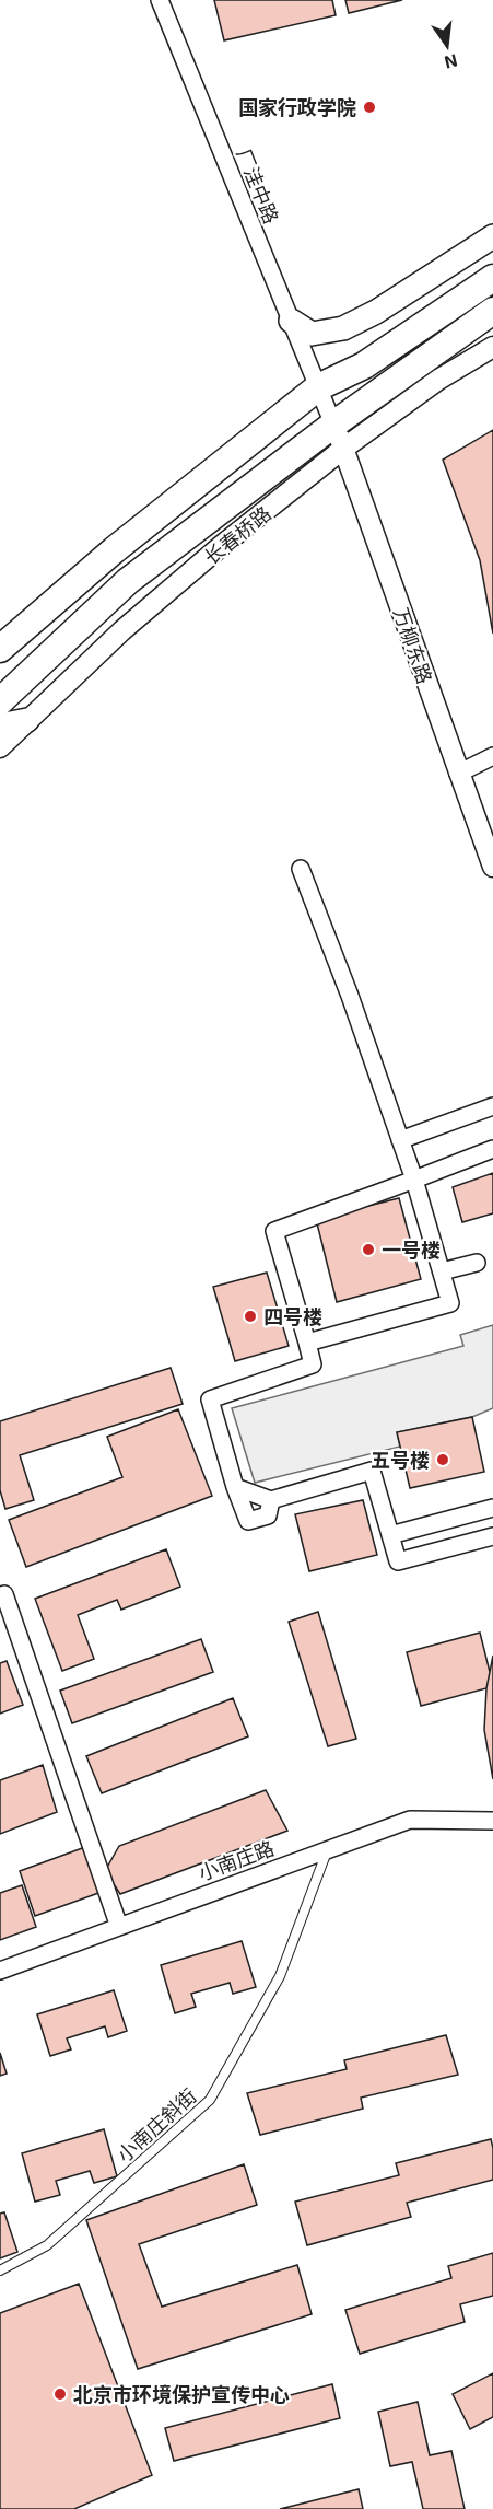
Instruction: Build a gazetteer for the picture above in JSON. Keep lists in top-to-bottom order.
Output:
{
  "streets": {
    "main road": ["长春桥路"],
    "street": ["厂洼中路", "万柳东路", "小南庄路"],
    "lane": ["小南庄斜街"]
  },
  "crossings": [
    ["厂洼中路", "长春桥路"],
    ["厂洼中路", "万柳东路"],
    ["长春桥路", "万柳东路"],
    ["小南庄路", "小南庄斜街"]
  ],
  "places": [
    "国家行政学院",
    "一号楼",
    "四号楼",
    "五号楼",
    "北京市环境保护宣传中心"
  ],
  "north": "bottom"
}
